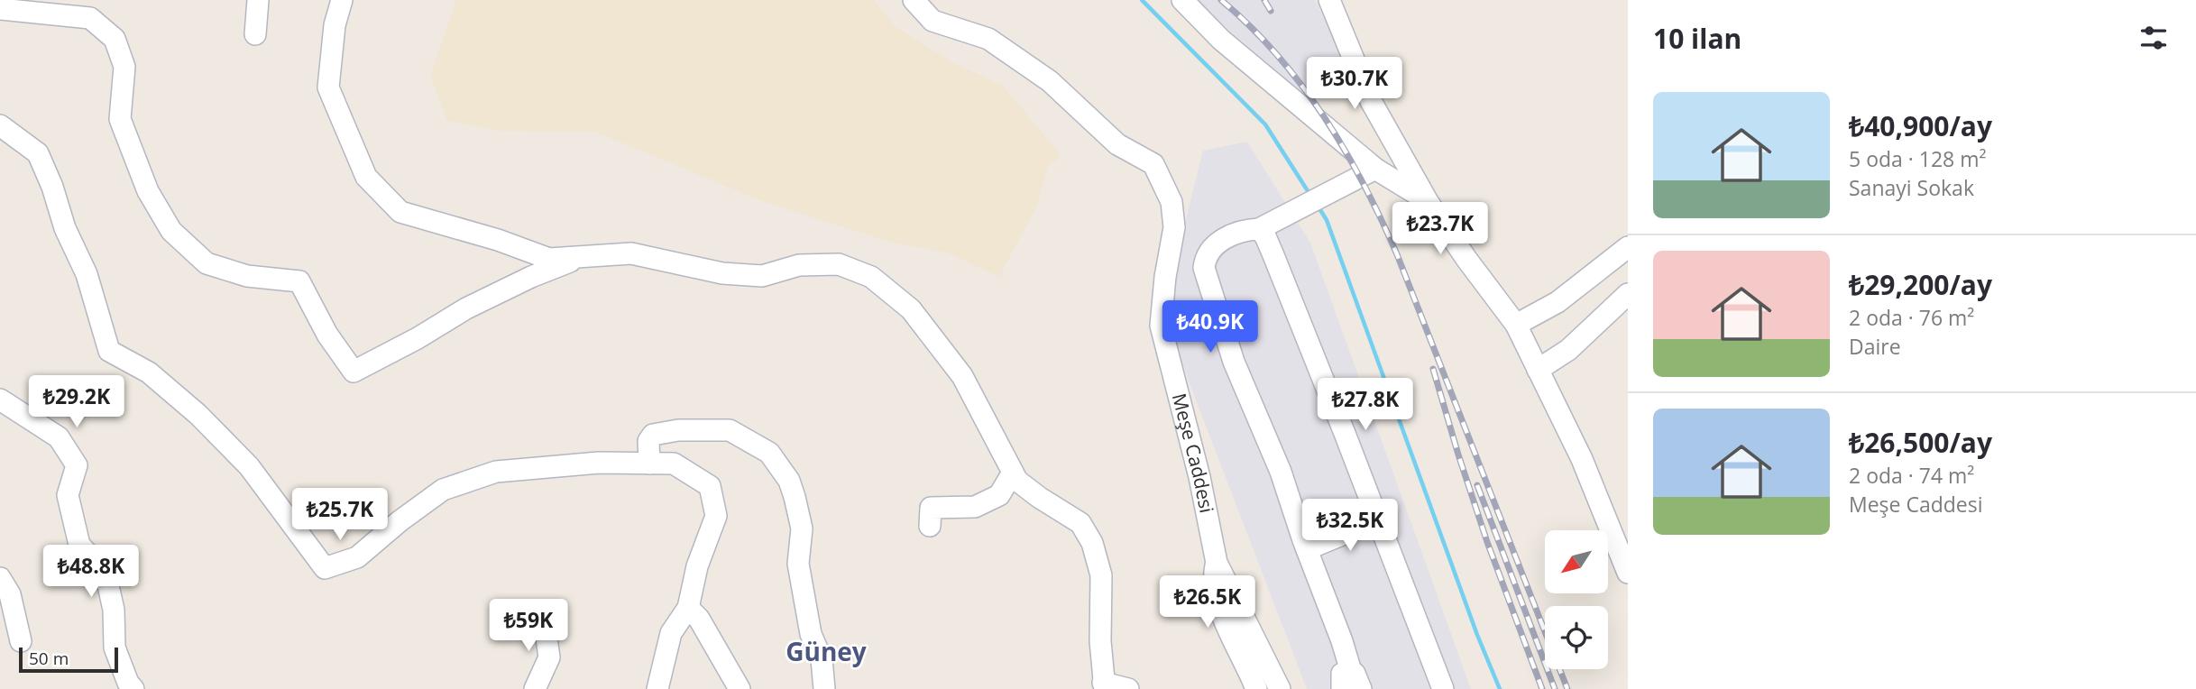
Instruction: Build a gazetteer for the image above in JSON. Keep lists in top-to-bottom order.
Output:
{
  "streets": {
    "street": ["Meşe Caddesi"]
  },
  "districts": ["Güney"],
  "scale_bar": "50 m",
  "north": "bottom left",
  "page": {
    "heading": "10 ilan",
    "price": [
      "₺30.7K",
      "₺23.7K",
      "₺40.9K",
      "₺29.2K",
      "₺27.8K",
      "₺25.7K",
      "₺32.5K",
      "₺48.8K",
      "₺26.5K",
      "₺59K"
    ],
    "list": [
      {
        "name": "₺40,900/ay",
        "note": "5 oda · 128 m² · Sanayi Sokak"
      },
      {
        "name": "₺29,200/ay",
        "note": "2 oda · 76 m² · Daire"
      },
      {
        "name": "₺26,500/ay",
        "note": "2 oda · 74 m² · Meşe Caddesi"
      }
    ],
    "scale": "50 m"
  }
}
